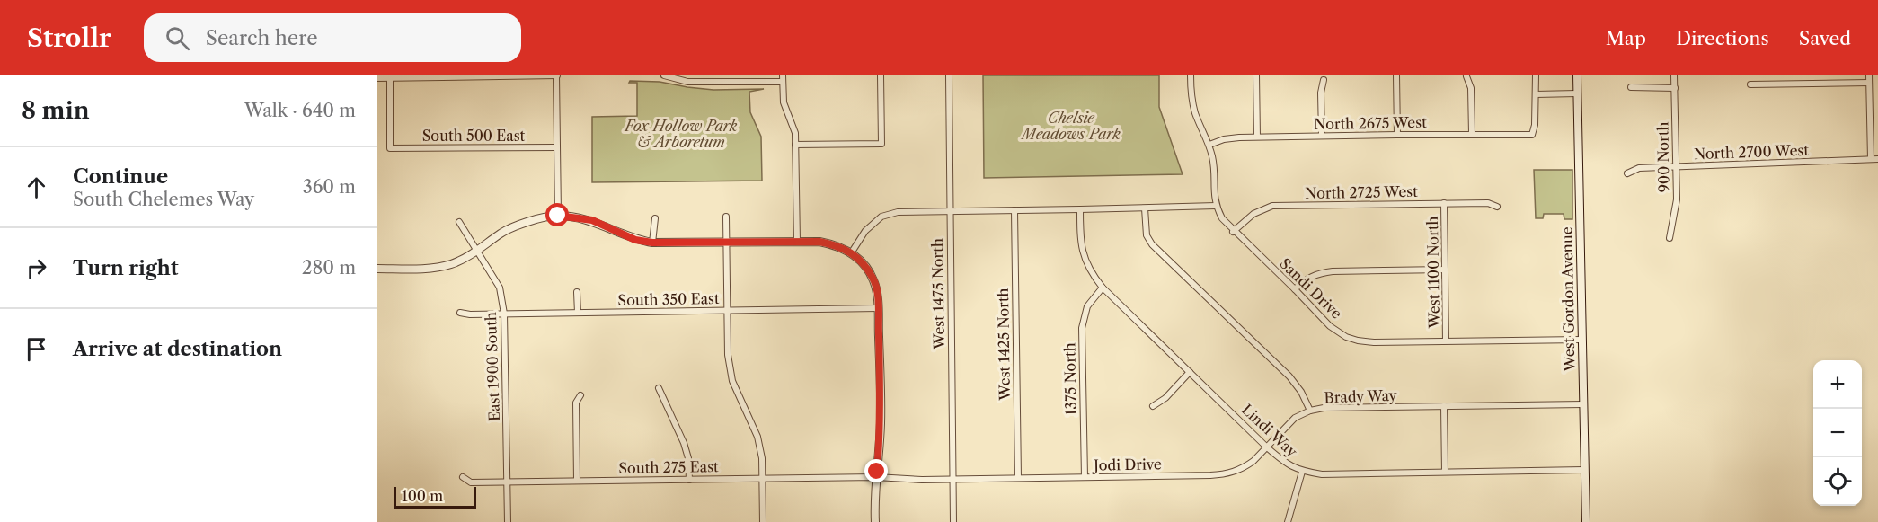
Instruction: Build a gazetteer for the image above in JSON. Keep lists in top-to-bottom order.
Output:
{
  "streets": {
    "main road": ["West Gordon Avenue"],
    "street": [
      "North 2675 West",
      "South 500 East",
      "North 2700 West",
      "900 North",
      "North 2725 West",
      "West 1100 North",
      "Sandi Drive",
      "West 1475 North",
      "South 350 East",
      "West 1425 North",
      "East 1900 South",
      "1375 North",
      "Brady Way",
      "Lindi Way",
      "Jodi Drive",
      "South 275 East"
    ]
  },
  "crossings": [
    ["North 2700 West", "900 North"],
    ["North 2725 West", "West 1100 North"],
    ["North 2725 West", "Sandi Drive"],
    ["West 1100 North", "Sandi Drive"],
    ["Sandi Drive", "West Gordon Avenue"],
    ["West 1475 North", "Jodi Drive"],
    ["South 350 East", "East 1900 South"],
    ["West Gordon Avenue", "Brady Way"],
    ["West Gordon Avenue", "Lindi Way"],
    ["West 1425 North", "Jodi Drive"],
    ["East 1900 South", "South 275 East"],
    ["1375 North", "Lindi Way"],
    ["1375 North", "Jodi Drive"],
    ["Brady Way", "Jodi Drive"],
    ["Lindi Way", "Jodi Drive"],
    ["Jodi Drive", "South 275 East"]
  ],
  "parks": ["Chelsie Meadows Park", "Fox Hollow Park & Arboretum"],
  "scale_bar": "100 m",
  "page": {
    "header": "Strollr",
    "search": "Search here",
    "nav": ["Map", "Directions", "Saved"],
    "heading": ["8 min", "Walk · 640 m"],
    "list": [
      ["Continue", "South Chelemes Way", "360 m"],
      ["Turn right", "280 m"],
      "Arrive at destination"
    ],
    "map_buttons": ["+", "−"],
    "scale": "100 m"
  }
}
